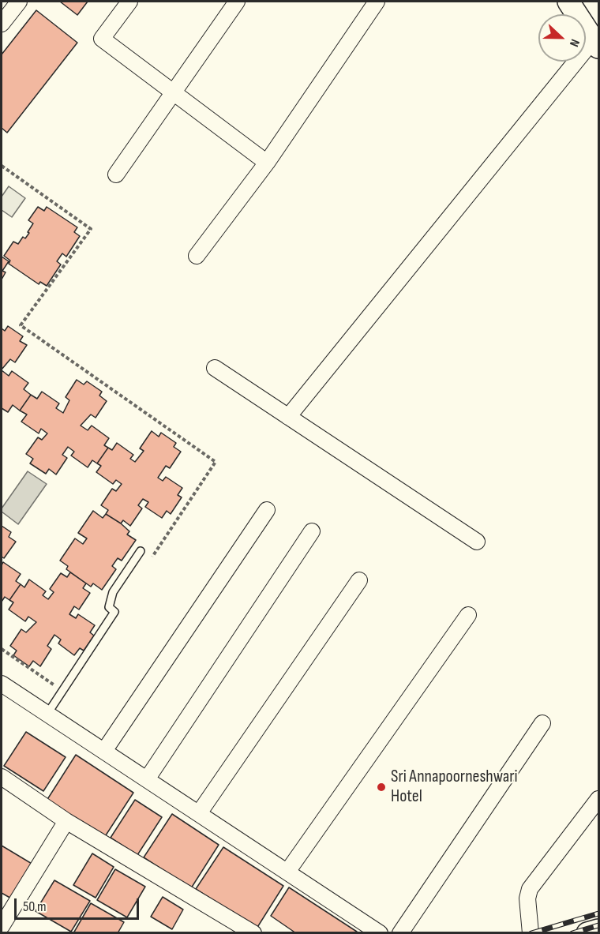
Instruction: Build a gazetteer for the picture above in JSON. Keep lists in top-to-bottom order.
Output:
{
  "places": ["Sri Annapoorneshwari Hotel"],
  "scale_bar": "50 m",
  "north": "right"
}
